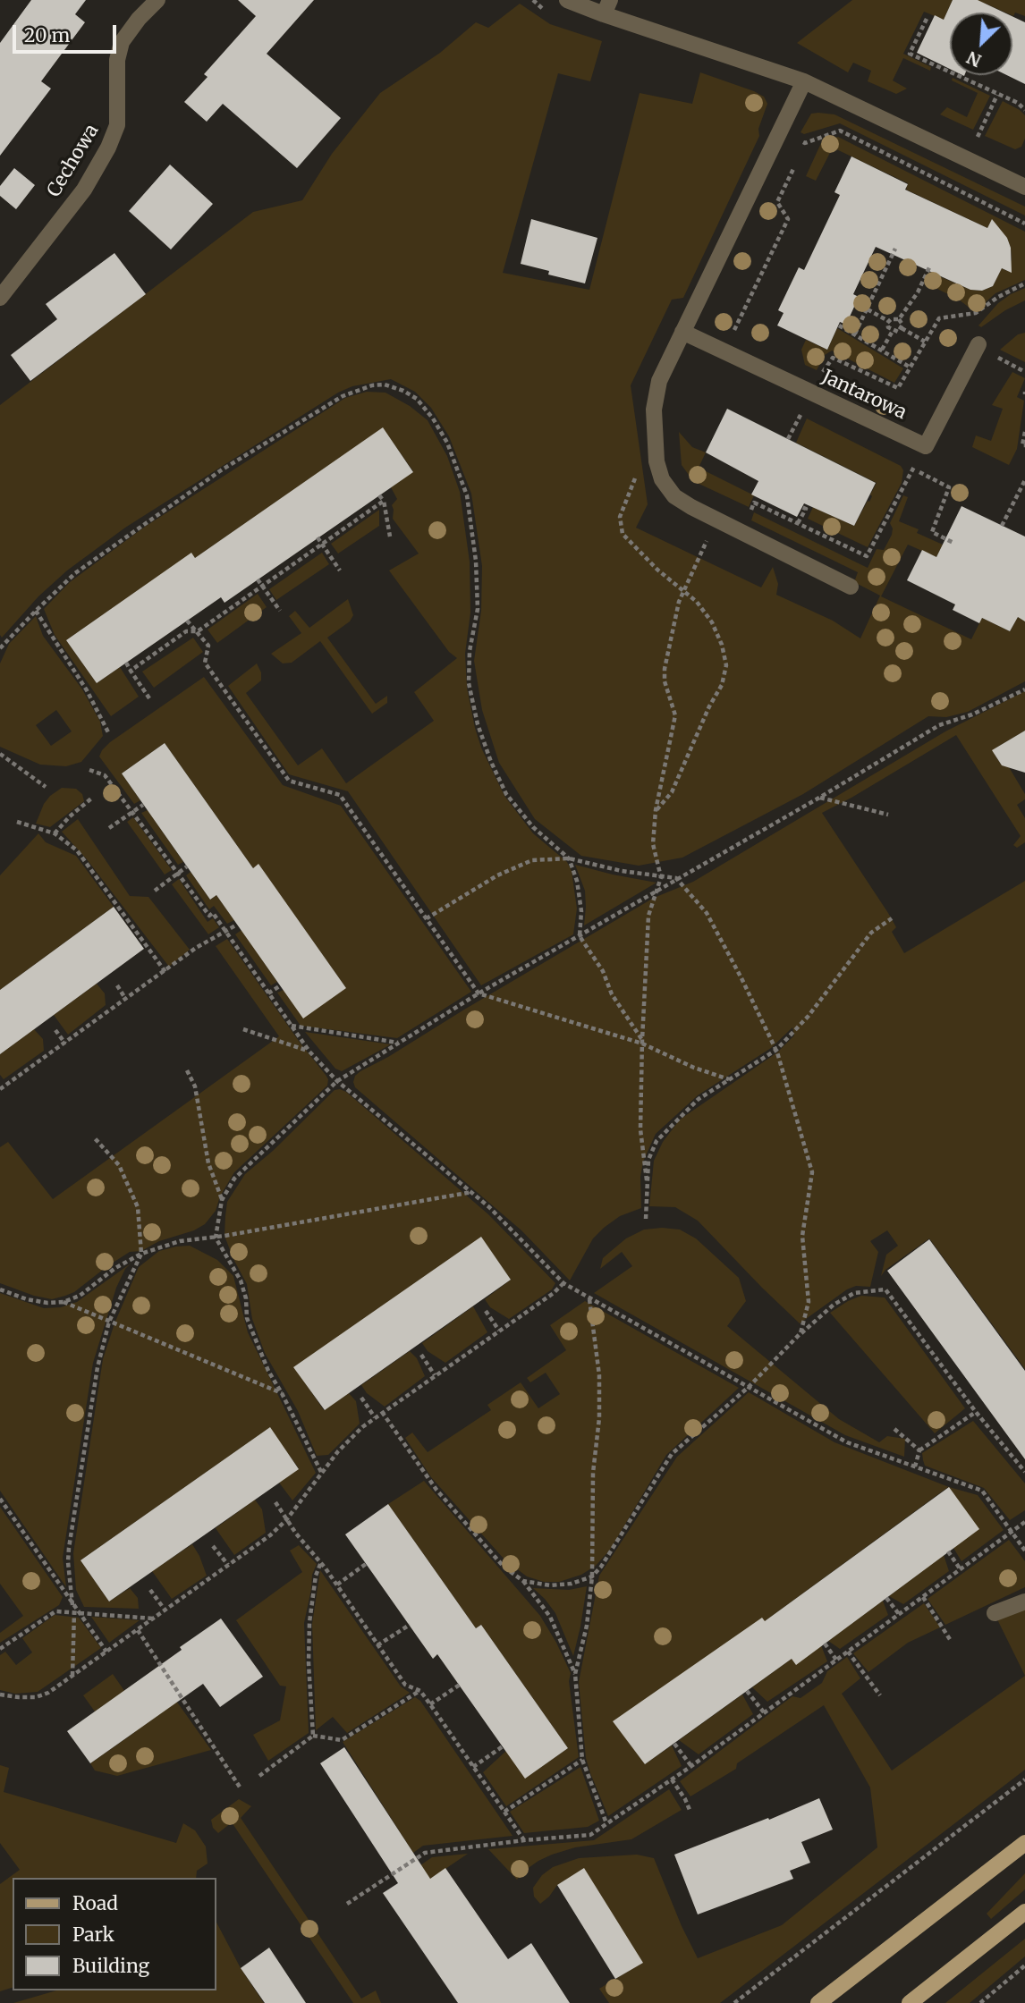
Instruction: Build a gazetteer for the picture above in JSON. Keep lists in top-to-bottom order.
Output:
{
  "streets": {
    "street": ["Cechowa", "Jantarowa"]
  },
  "legend": ["Road", "Park", "Building"],
  "scale_bar": "20 m",
  "north": "bottom left"
}
